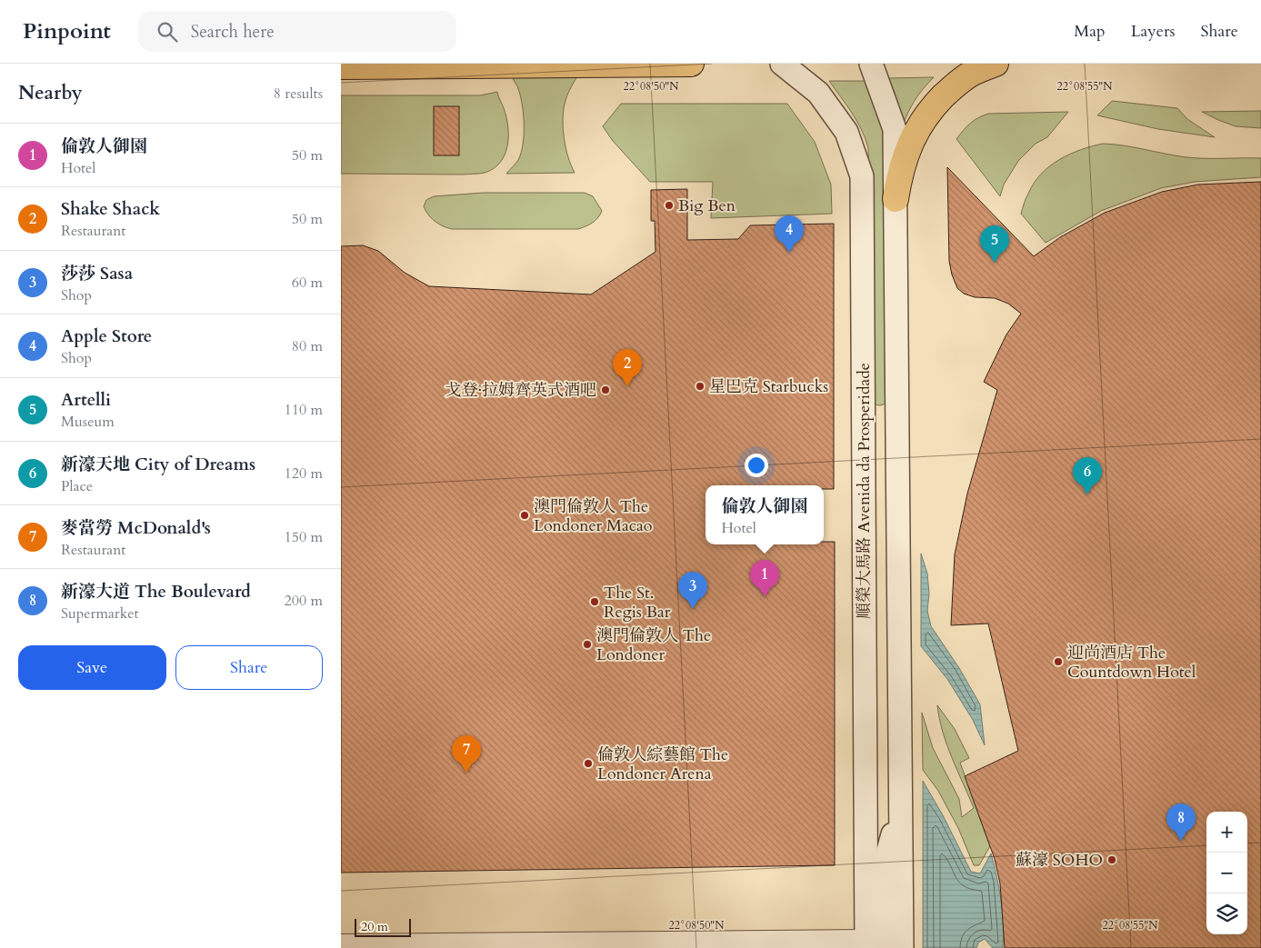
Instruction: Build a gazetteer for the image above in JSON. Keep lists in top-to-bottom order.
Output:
{
  "streets": {
    "street": ["順榮大馬路 Avenida da Prosperidade"]
  },
  "places": [
    "Big Ben",
    "星巴克 Starbucks",
    "戈登·拉姆齊英式酒吧",
    "澳門倫敦人 The Londoner Macao",
    "The St. Regis Bar",
    "澳門倫敦人 The Londoner",
    "迎尚酒店 The Countdown Hotel",
    "倫敦人綜藝館 The Londoner Arena",
    "蘇濠 SOHO"
  ],
  "scale_bar": "20 m",
  "page": {
    "header": "Pinpoint",
    "search": "Search here",
    "nav": ["Map", "Layers", "Share"],
    "heading": ["Nearby", "8 results"],
    "list": [
      {
        "mark": "1",
        "name": "倫敦人御園",
        "note": "Hotel",
        "value": "50 m"
      },
      {
        "mark": "2",
        "name": "Shake Shack",
        "note": "Restaurant",
        "value": "50 m"
      },
      {
        "mark": "3",
        "name": "莎莎 Sasa",
        "note": "Shop",
        "value": "60 m"
      },
      {
        "mark": "4",
        "name": "Apple Store",
        "note": "Shop",
        "value": "80 m"
      },
      {
        "mark": "5",
        "name": "Artelli",
        "note": "Museum",
        "value": "110 m"
      },
      {
        "mark": "6",
        "name": "新濠天地 City of Dreams",
        "note": "Place",
        "value": "120 m"
      },
      {
        "mark": "7",
        "name": "麥當勞 McDonald's",
        "note": "Restaurant",
        "value": "150 m"
      },
      {
        "mark": "8",
        "name": "新濠大道 The Boulevard",
        "note": "Supermarket",
        "value": "200 m"
      }
    ],
    "pins": [
      "4",
      "5",
      "2",
      "6",
      "1",
      "3",
      "7",
      "8"
    ],
    "popup": ["倫敦人御園", "Hotel"],
    "buttons": ["Save", "Share"],
    "map_buttons": ["+", "−"],
    "scale": "20 m"
  },
  "coordinates": ["22°08'50\"N", "22°08'55\"N"]
}
